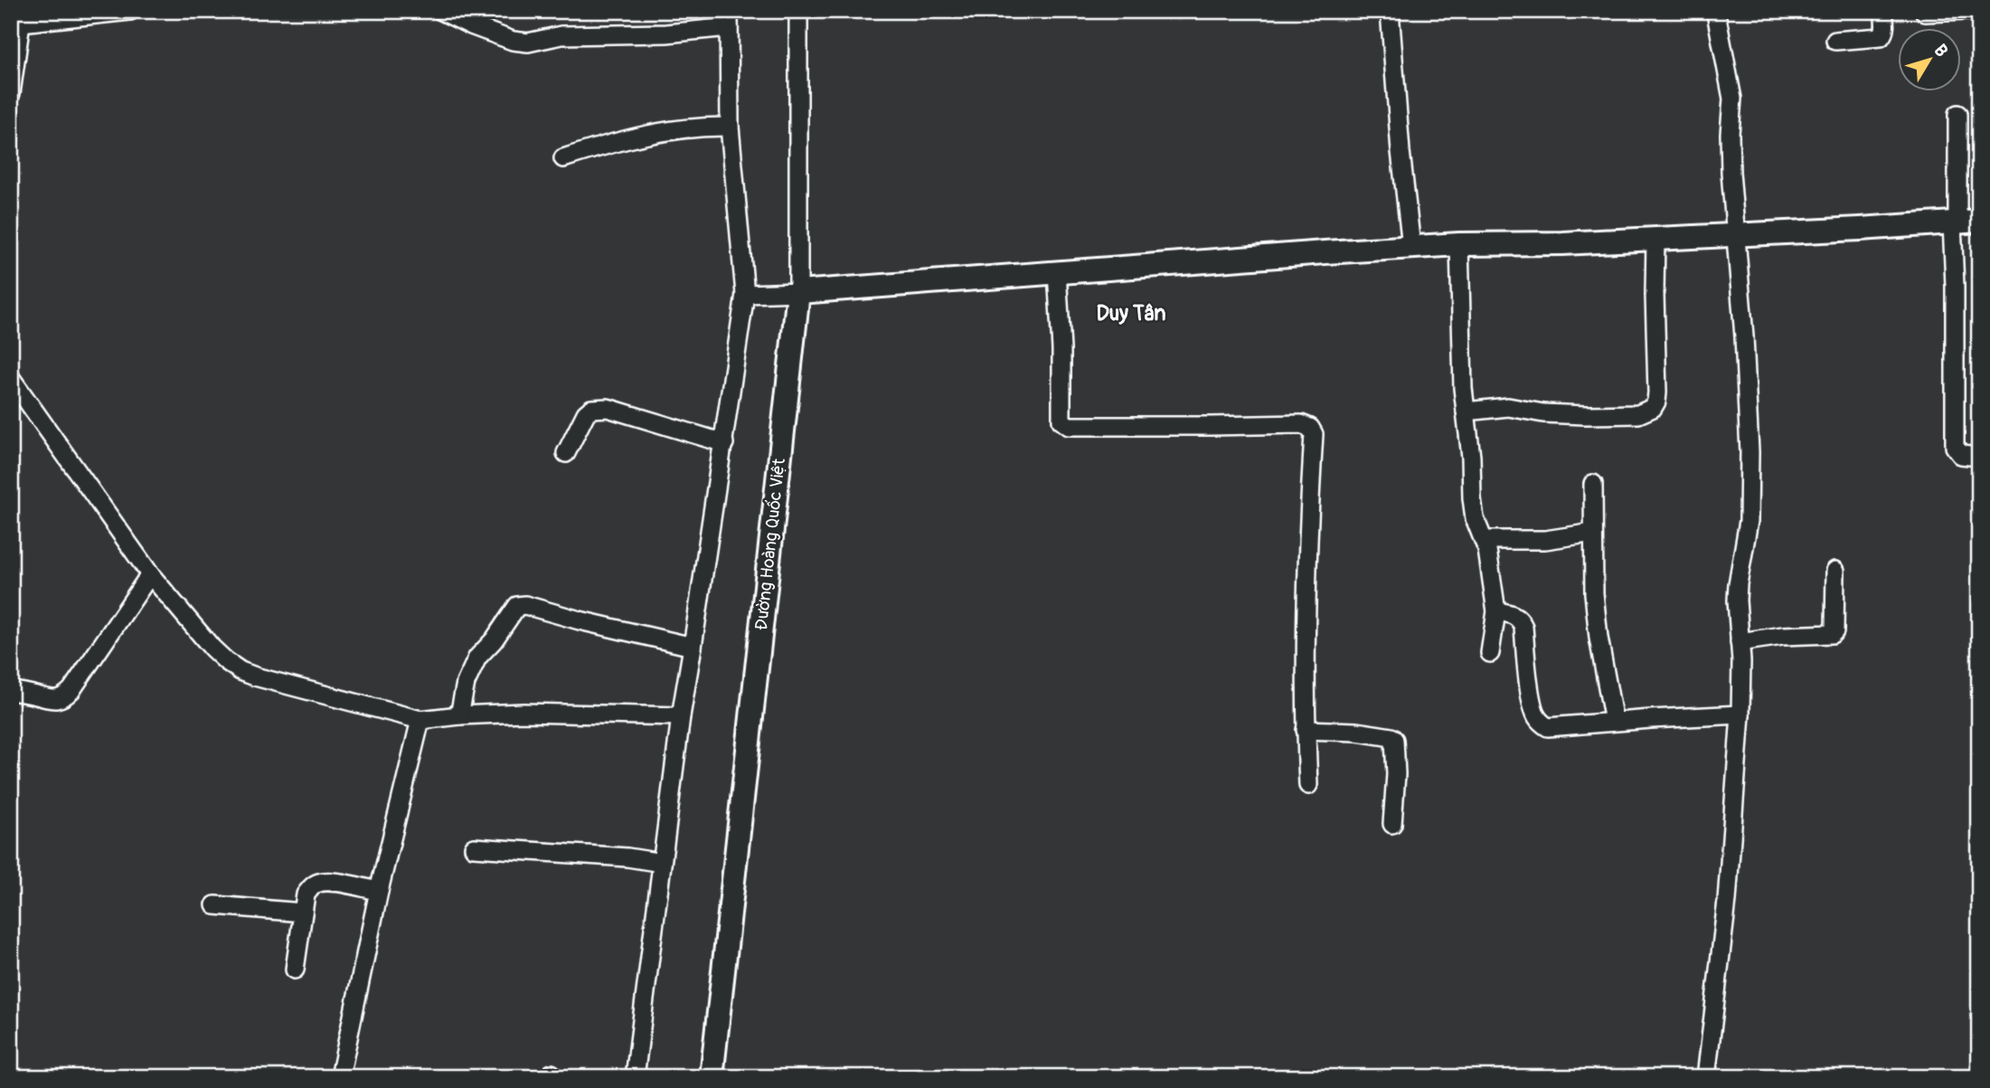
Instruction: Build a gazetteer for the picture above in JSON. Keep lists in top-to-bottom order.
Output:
{
  "streets": {
    "street": ["Đường Hoàng Quốc Việt"]
  },
  "districts": ["Duy Tân"],
  "north": "top right"
}
